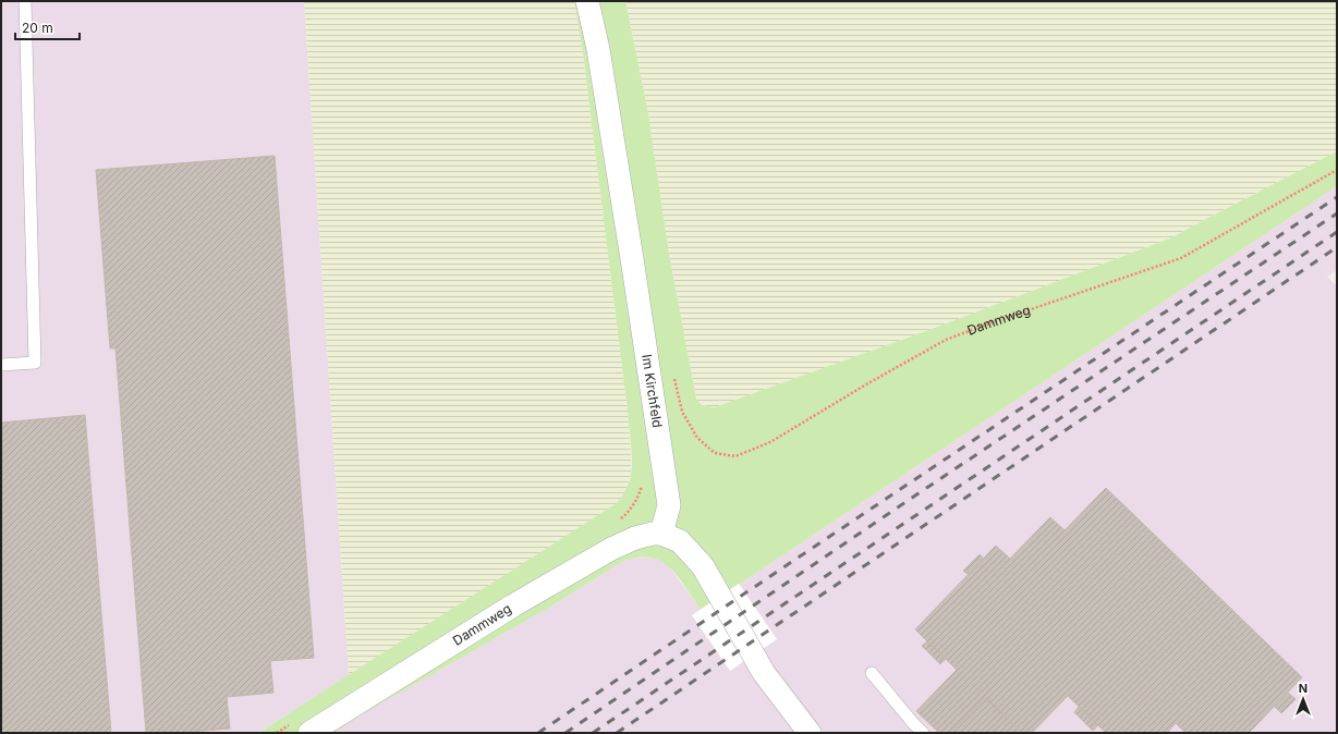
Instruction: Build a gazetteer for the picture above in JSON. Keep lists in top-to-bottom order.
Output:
{
  "streets": {
    "street": ["Dammweg", "Im Kirchfeld"]
  },
  "crossings": [
    ["Dammweg", "Im Kirchfeld"]
  ],
  "scale_bar": "20 m",
  "north": "top"
}
